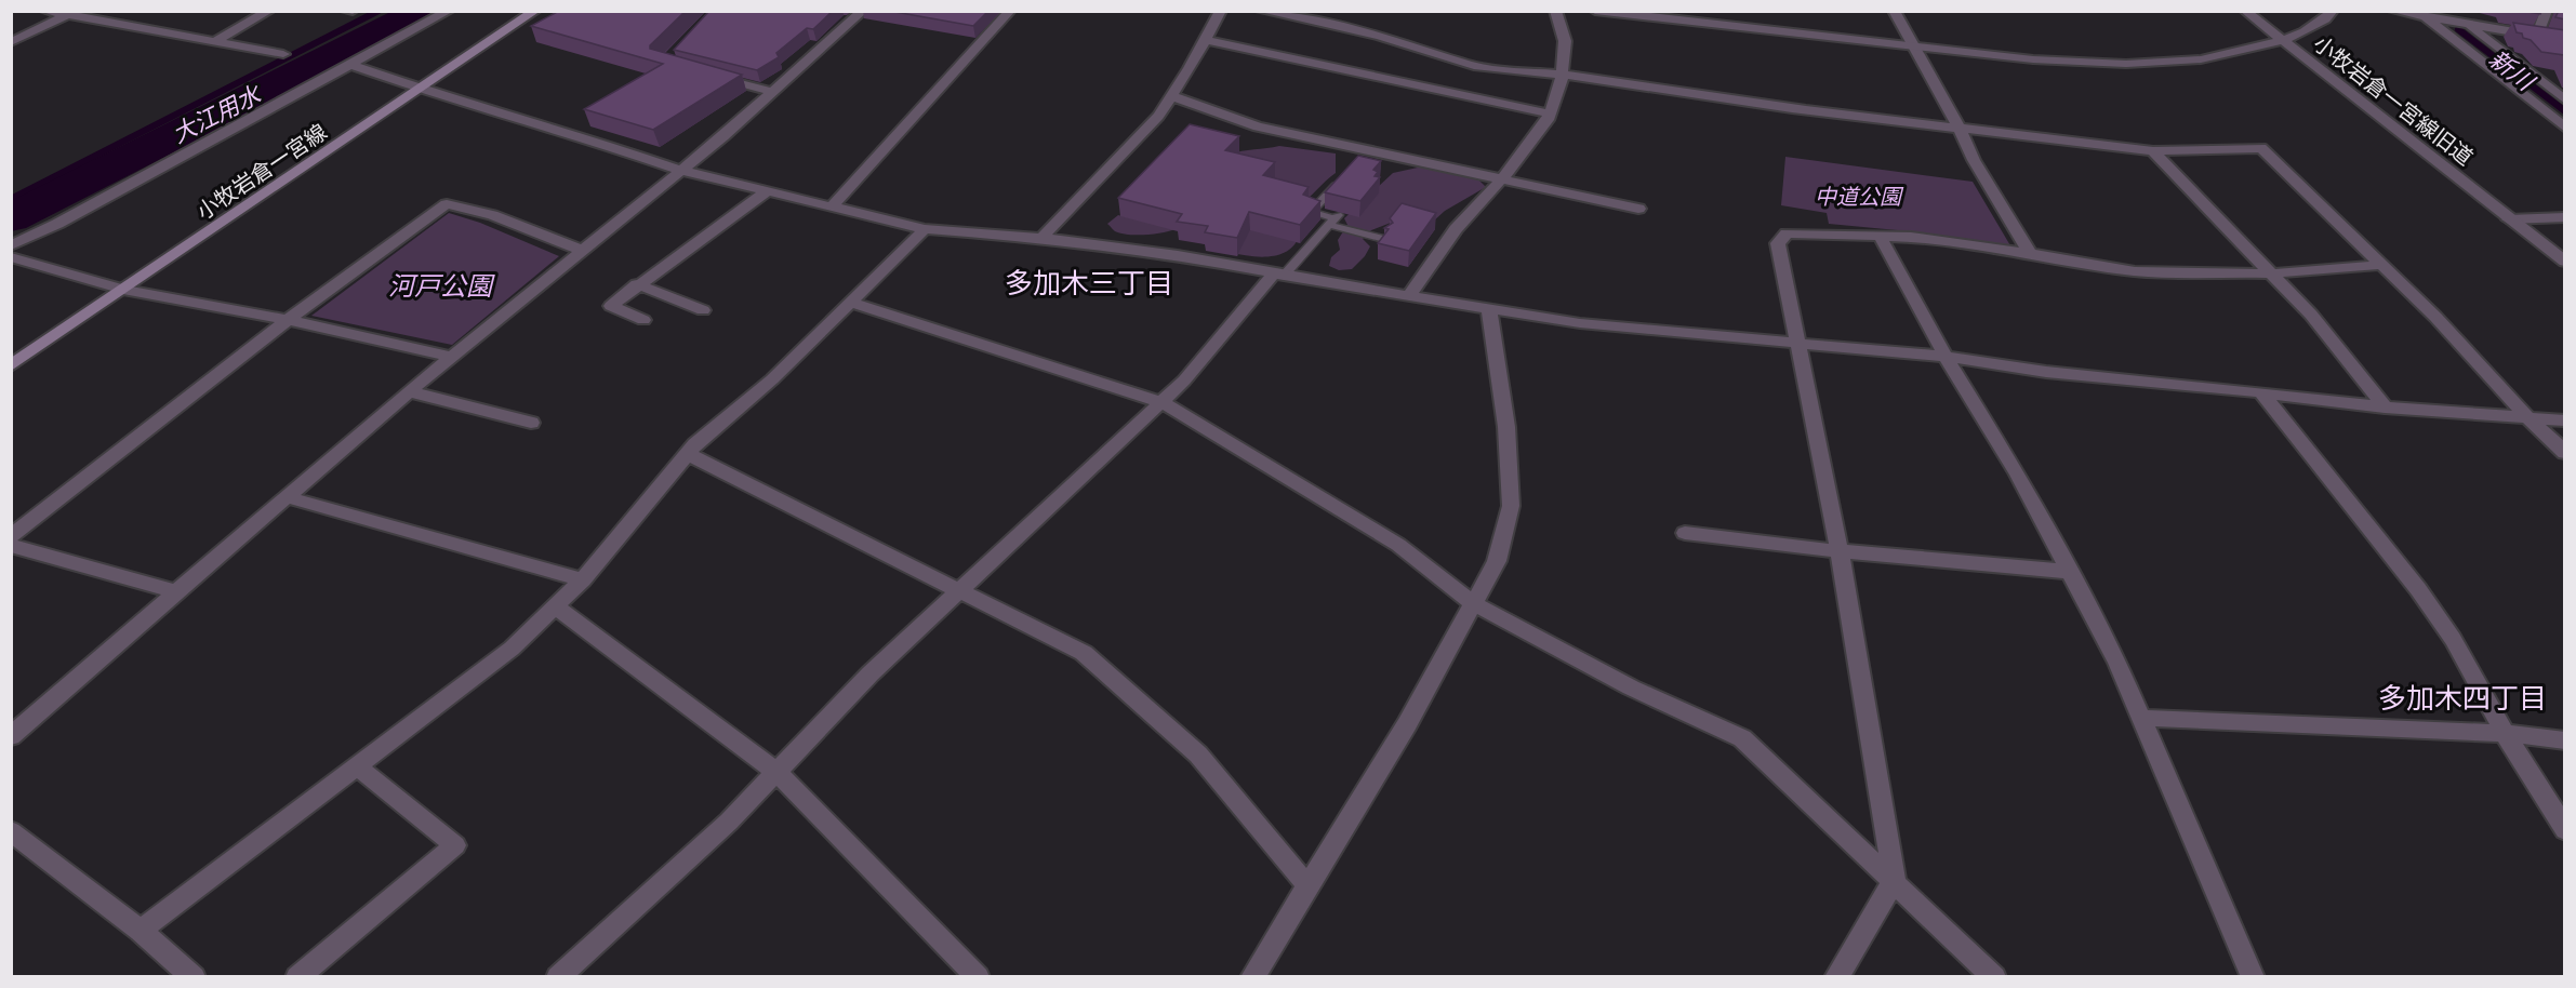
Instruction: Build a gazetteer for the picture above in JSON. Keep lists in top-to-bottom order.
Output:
{
  "streets": {
    "main road": ["小牧岩倉一宮線"],
    "street": ["小牧岩倉一宮線旧道"]
  },
  "districts": ["多加木三丁目", "多加木四丁目"],
  "water": ["新川", "大江用水"],
  "parks": ["中道公園", "河戸公園"]
}
